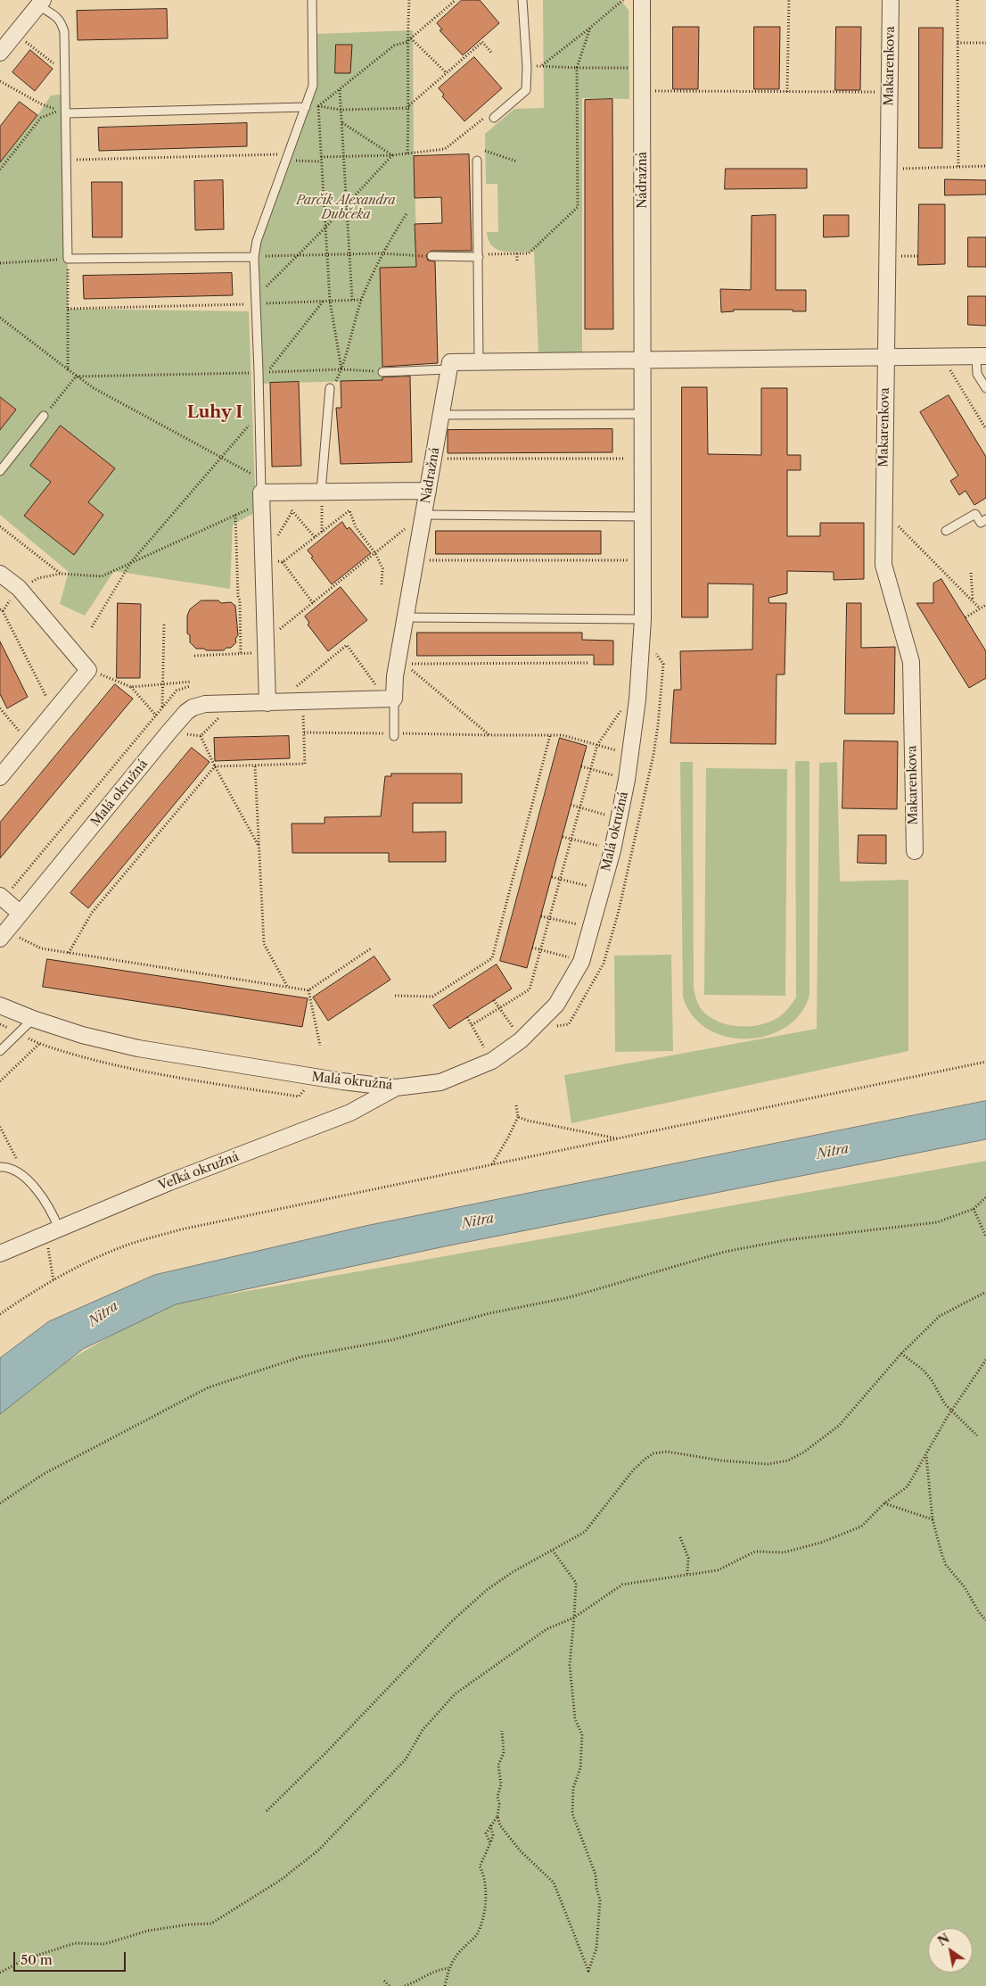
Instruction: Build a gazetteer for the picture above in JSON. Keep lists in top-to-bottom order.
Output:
{
  "streets": {
    "street": [
      "Makarenkova",
      "Nádražná",
      "Malá okružná",
      "Veľká okružná"
    ]
  },
  "crossings": [
    ["Nádražná", "Malá okružná"],
    ["Malá okružná", "Veľká okružná"]
  ],
  "districts": ["Luhy I"],
  "water": ["Nitra"],
  "parks": ["Parčík Alexandra Dubčeka"],
  "scale_bar": "50 m",
  "north": "top left"
}
